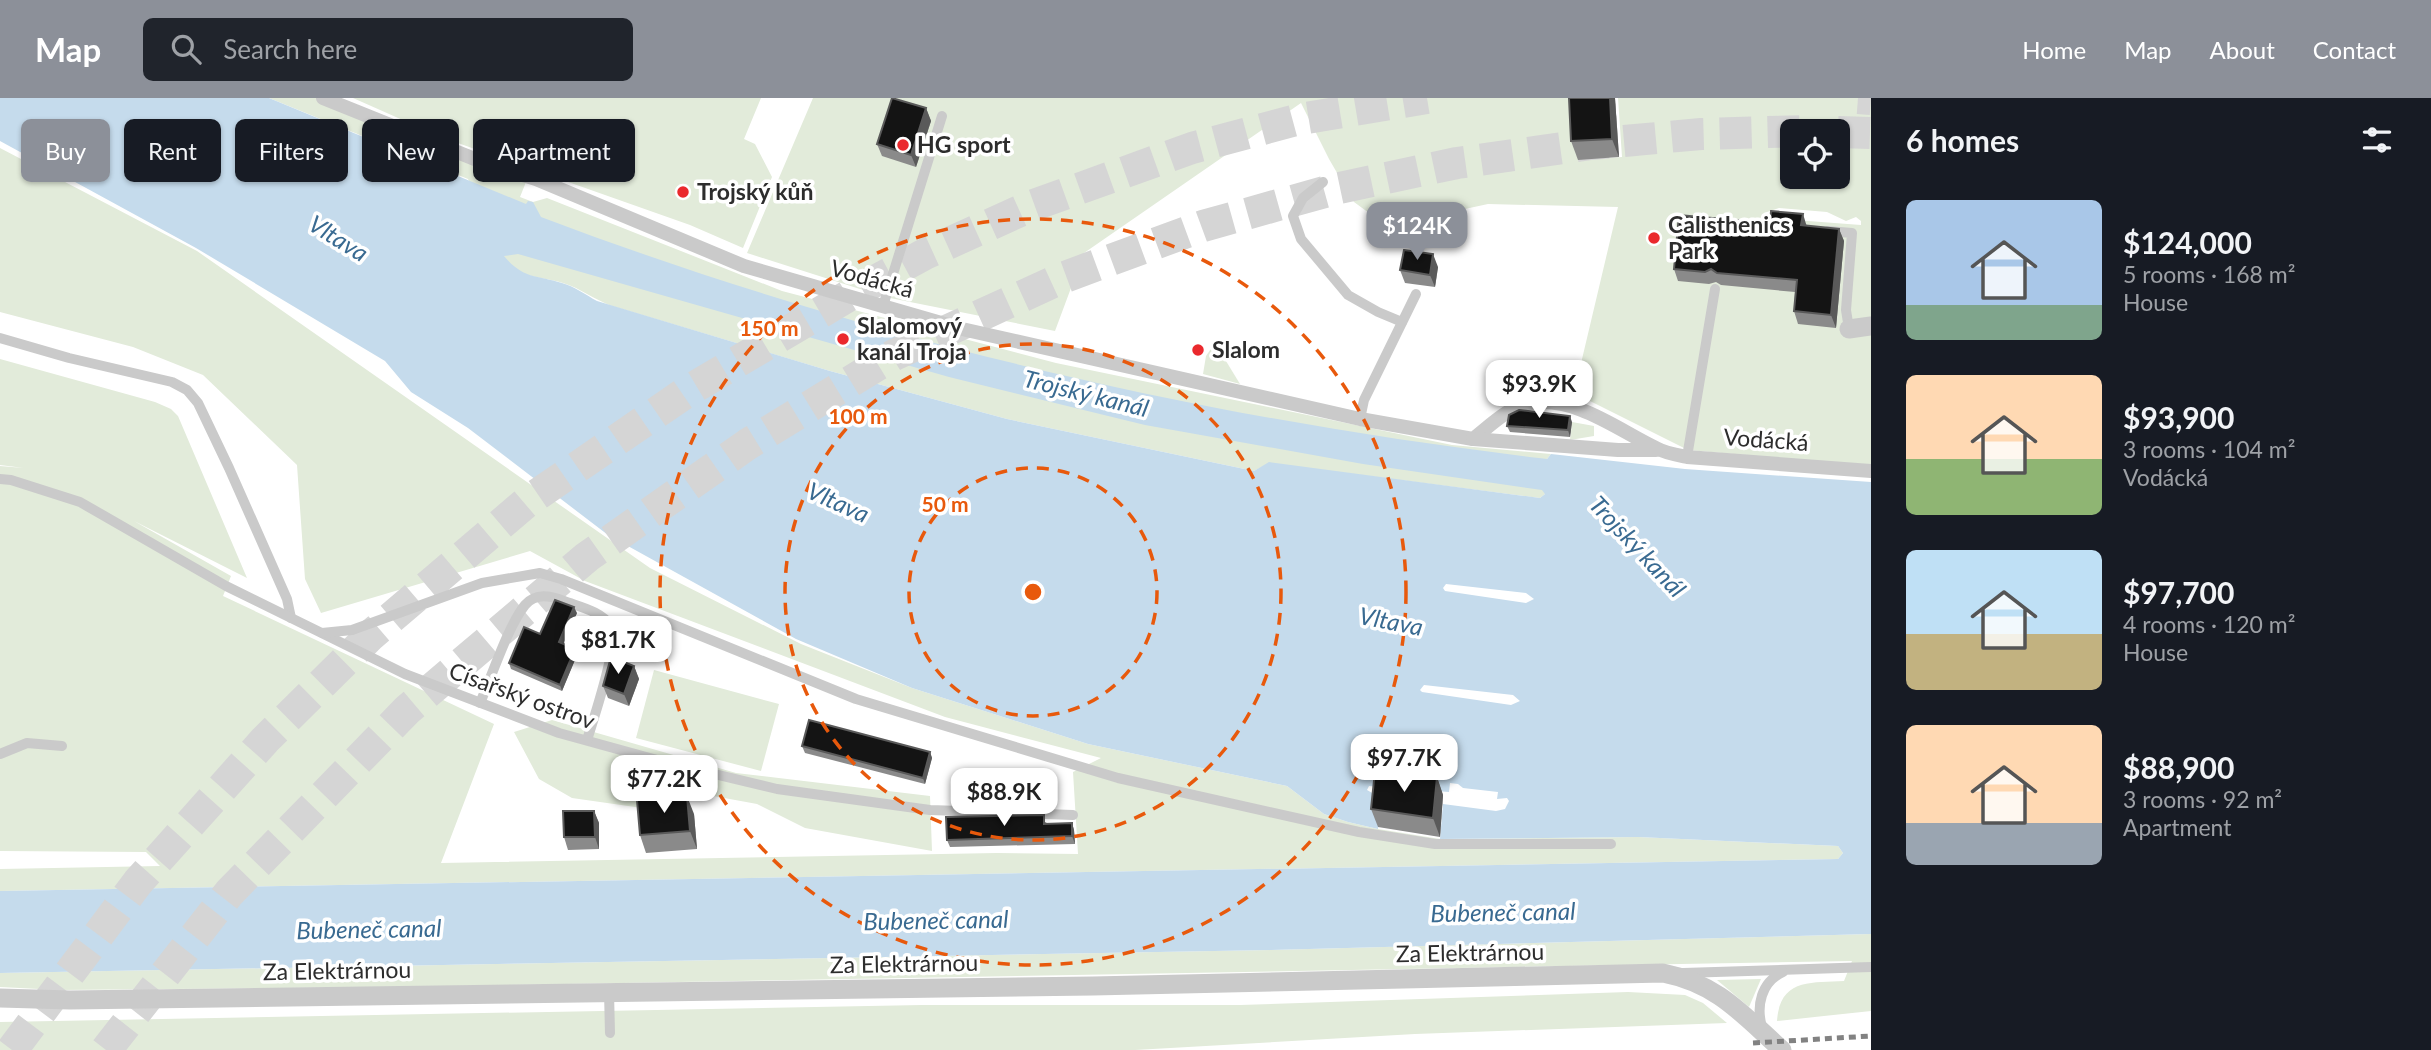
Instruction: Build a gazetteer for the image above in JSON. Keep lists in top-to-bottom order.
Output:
{
  "streets": {
    "street": ["Vodácká", "Za Elektrárnou"],
    "lane": ["Císařský ostrov"]
  },
  "water": ["Vltava", "Trojský kanál", "Bubeneč canal"],
  "places": [
    "HG sport",
    "Trojský kůň",
    "Calisthenics Park",
    "Slalomový kanál Troja",
    "Slalom"
  ],
  "page": {
    "header": "Map",
    "search": "Search here",
    "nav": [
      "Home",
      "Map",
      "About",
      "Contact"
    ],
    "heading": "6 homes",
    "chip": [
      "Buy",
      "Rent",
      "Filters",
      "New",
      "Apartment"
    ],
    "list": [
      {
        "name": "$124,000",
        "note": "5 rooms · 168 m² · House"
      },
      {
        "name": "$93,900",
        "note": "3 rooms · 104 m² · Vodácká"
      },
      {
        "name": "$97,700",
        "note": "4 rooms · 120 m² · House"
      },
      {
        "name": "$88,900",
        "note": "3 rooms · 92 m² · Apartment"
      }
    ],
    "price": [
      "$124K",
      "$93.9K",
      "$81.7K",
      "$97.7K",
      "$77.2K",
      "$88.9K"
    ]
  },
  "rings": ["150 m", "100 m", "50 m"]
}
